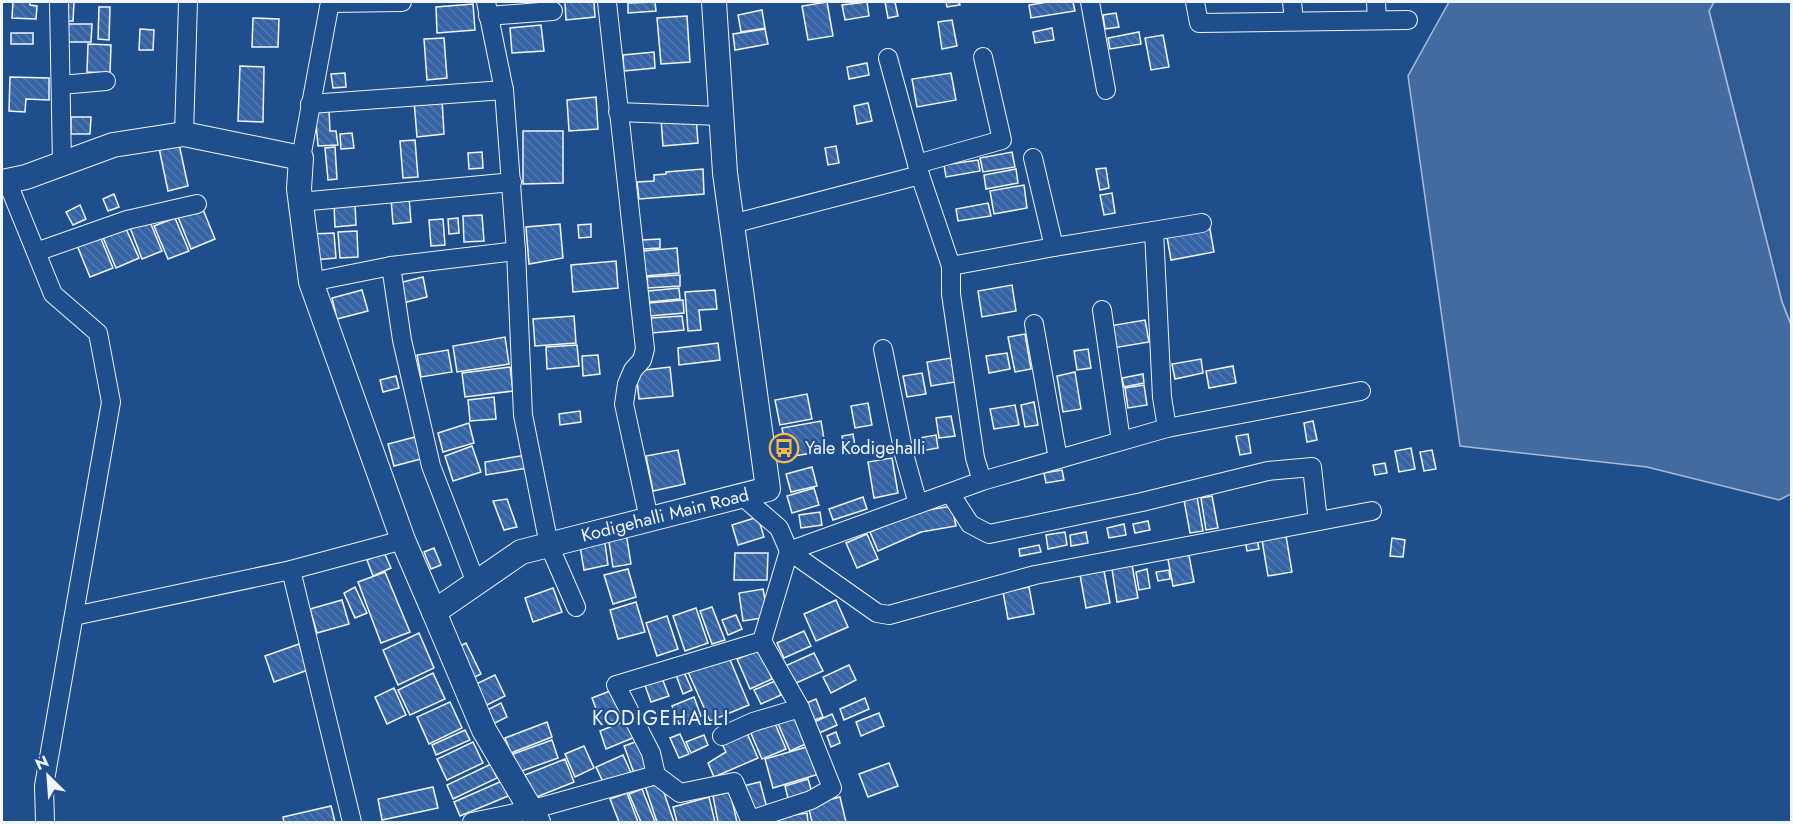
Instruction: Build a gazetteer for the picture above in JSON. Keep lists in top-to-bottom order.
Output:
{
  "streets": {
    "street": ["Kodigehalli Main Road"]
  },
  "districts": ["KODIGEHALLI"],
  "places": {
    "bus stop": ["Yale Kodigehalli"]
  },
  "north": "top left"
}
